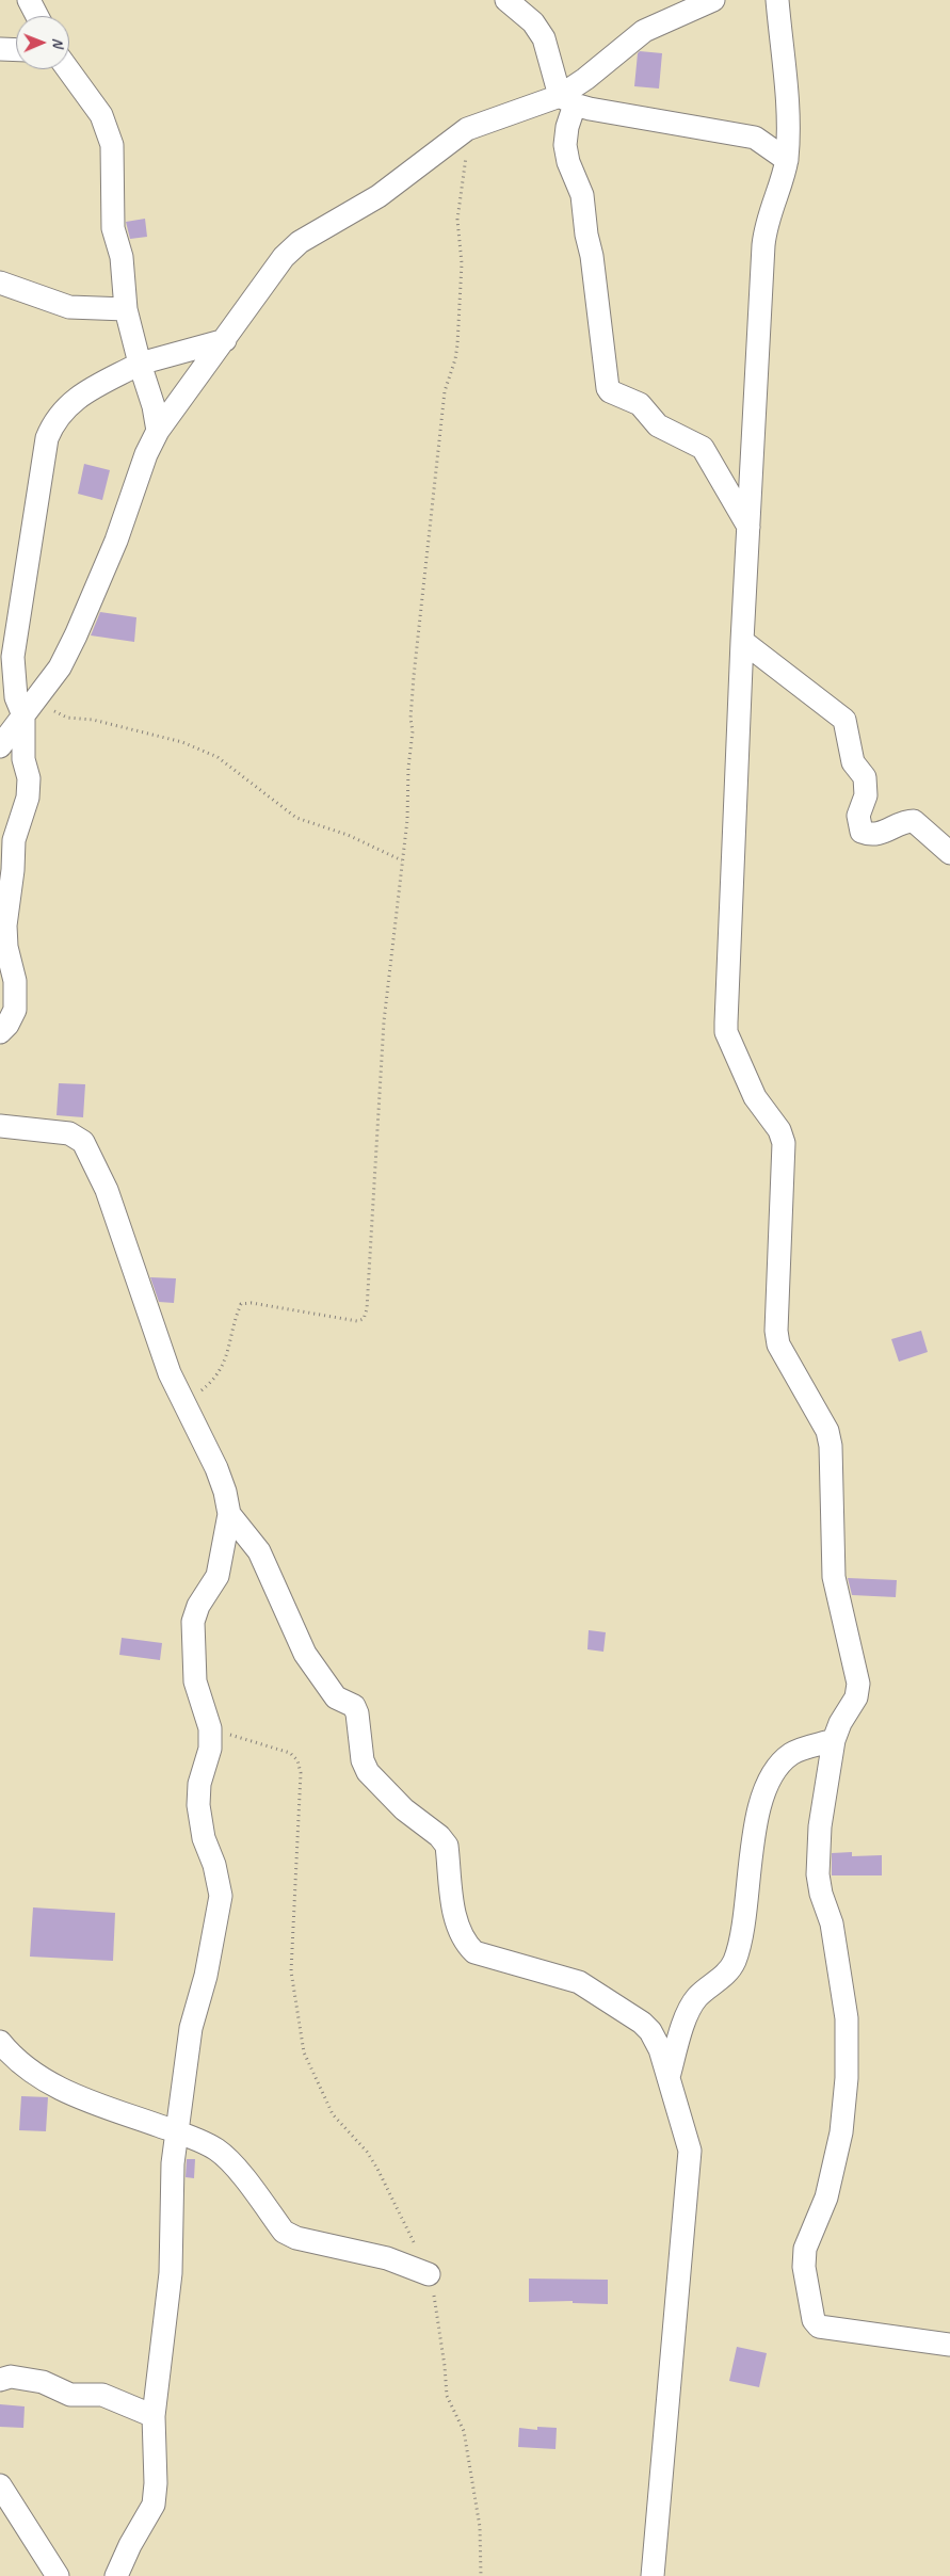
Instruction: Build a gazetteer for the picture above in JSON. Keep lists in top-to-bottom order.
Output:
{
  "north": "right"
}
